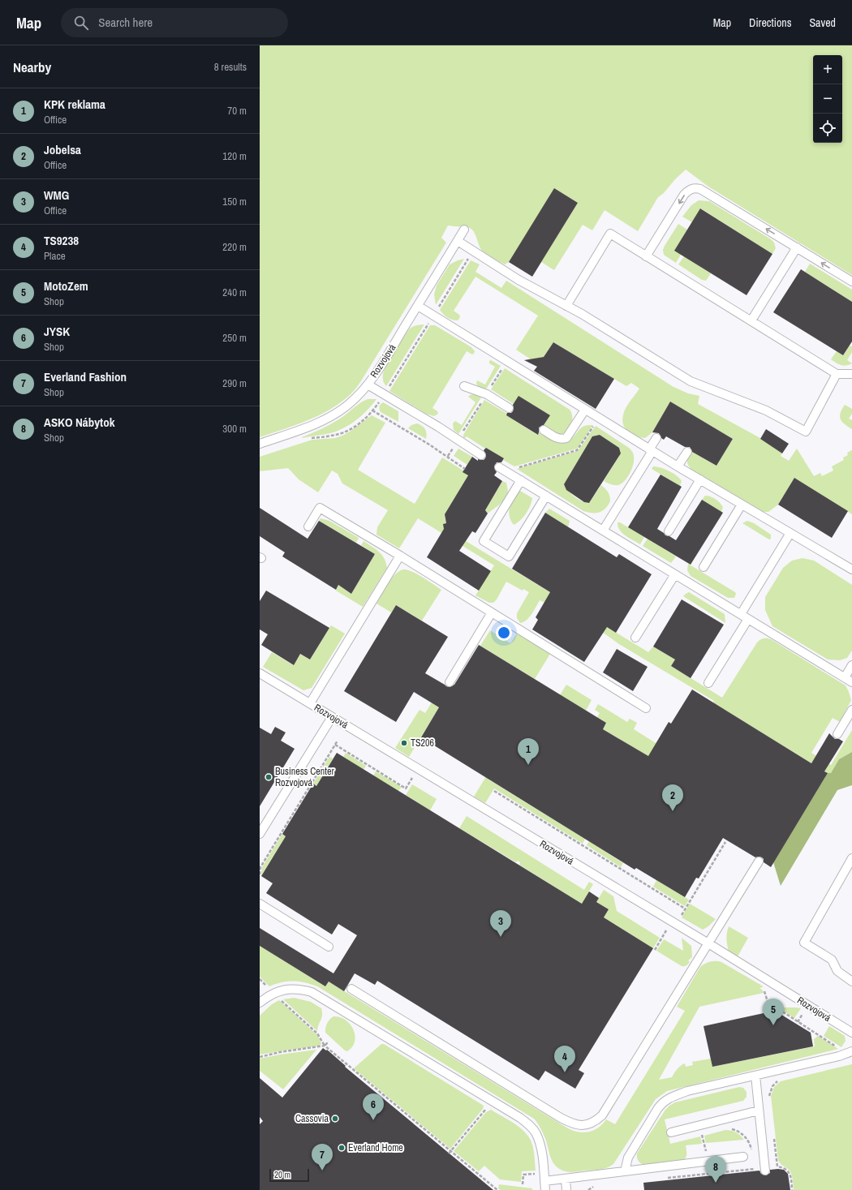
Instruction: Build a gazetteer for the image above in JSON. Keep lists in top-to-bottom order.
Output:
{
  "streets": {
    "lane": ["Rozvojová"]
  },
  "places": [
    "TS206",
    "Business Center Rozvojová",
    "Cassovia",
    "Everland Home"
  ],
  "scale_bar": "20 m",
  "page": {
    "header": "Map",
    "search": "Search here",
    "nav": ["Map", "Directions", "Saved"],
    "heading": ["Nearby", "8 results"],
    "map_buttons": ["+", "−"],
    "list": [
      {
        "mark": "1",
        "name": "KPK reklama",
        "note": "Office",
        "value": "70 m"
      },
      {
        "mark": "2",
        "name": "Jobelsa",
        "note": "Office",
        "value": "120 m"
      },
      {
        "mark": "3",
        "name": "WMG",
        "note": "Office",
        "value": "150 m"
      },
      {
        "mark": "4",
        "name": "TS9238",
        "note": "Place",
        "value": "220 m"
      },
      {
        "mark": "5",
        "name": "MotoZem",
        "note": "Shop",
        "value": "240 m"
      },
      {
        "mark": "6",
        "name": "JYSK",
        "note": "Shop",
        "value": "250 m"
      },
      {
        "mark": "7",
        "name": "Everland Fashion",
        "note": "Shop",
        "value": "290 m"
      },
      {
        "mark": "8",
        "name": "ASKO Nábytok",
        "note": "Shop",
        "value": "300 m"
      }
    ],
    "pins": [
      "1",
      "2",
      "3",
      "5",
      "4",
      "6",
      "7",
      "8"
    ],
    "scale": "20 m"
  }
}
